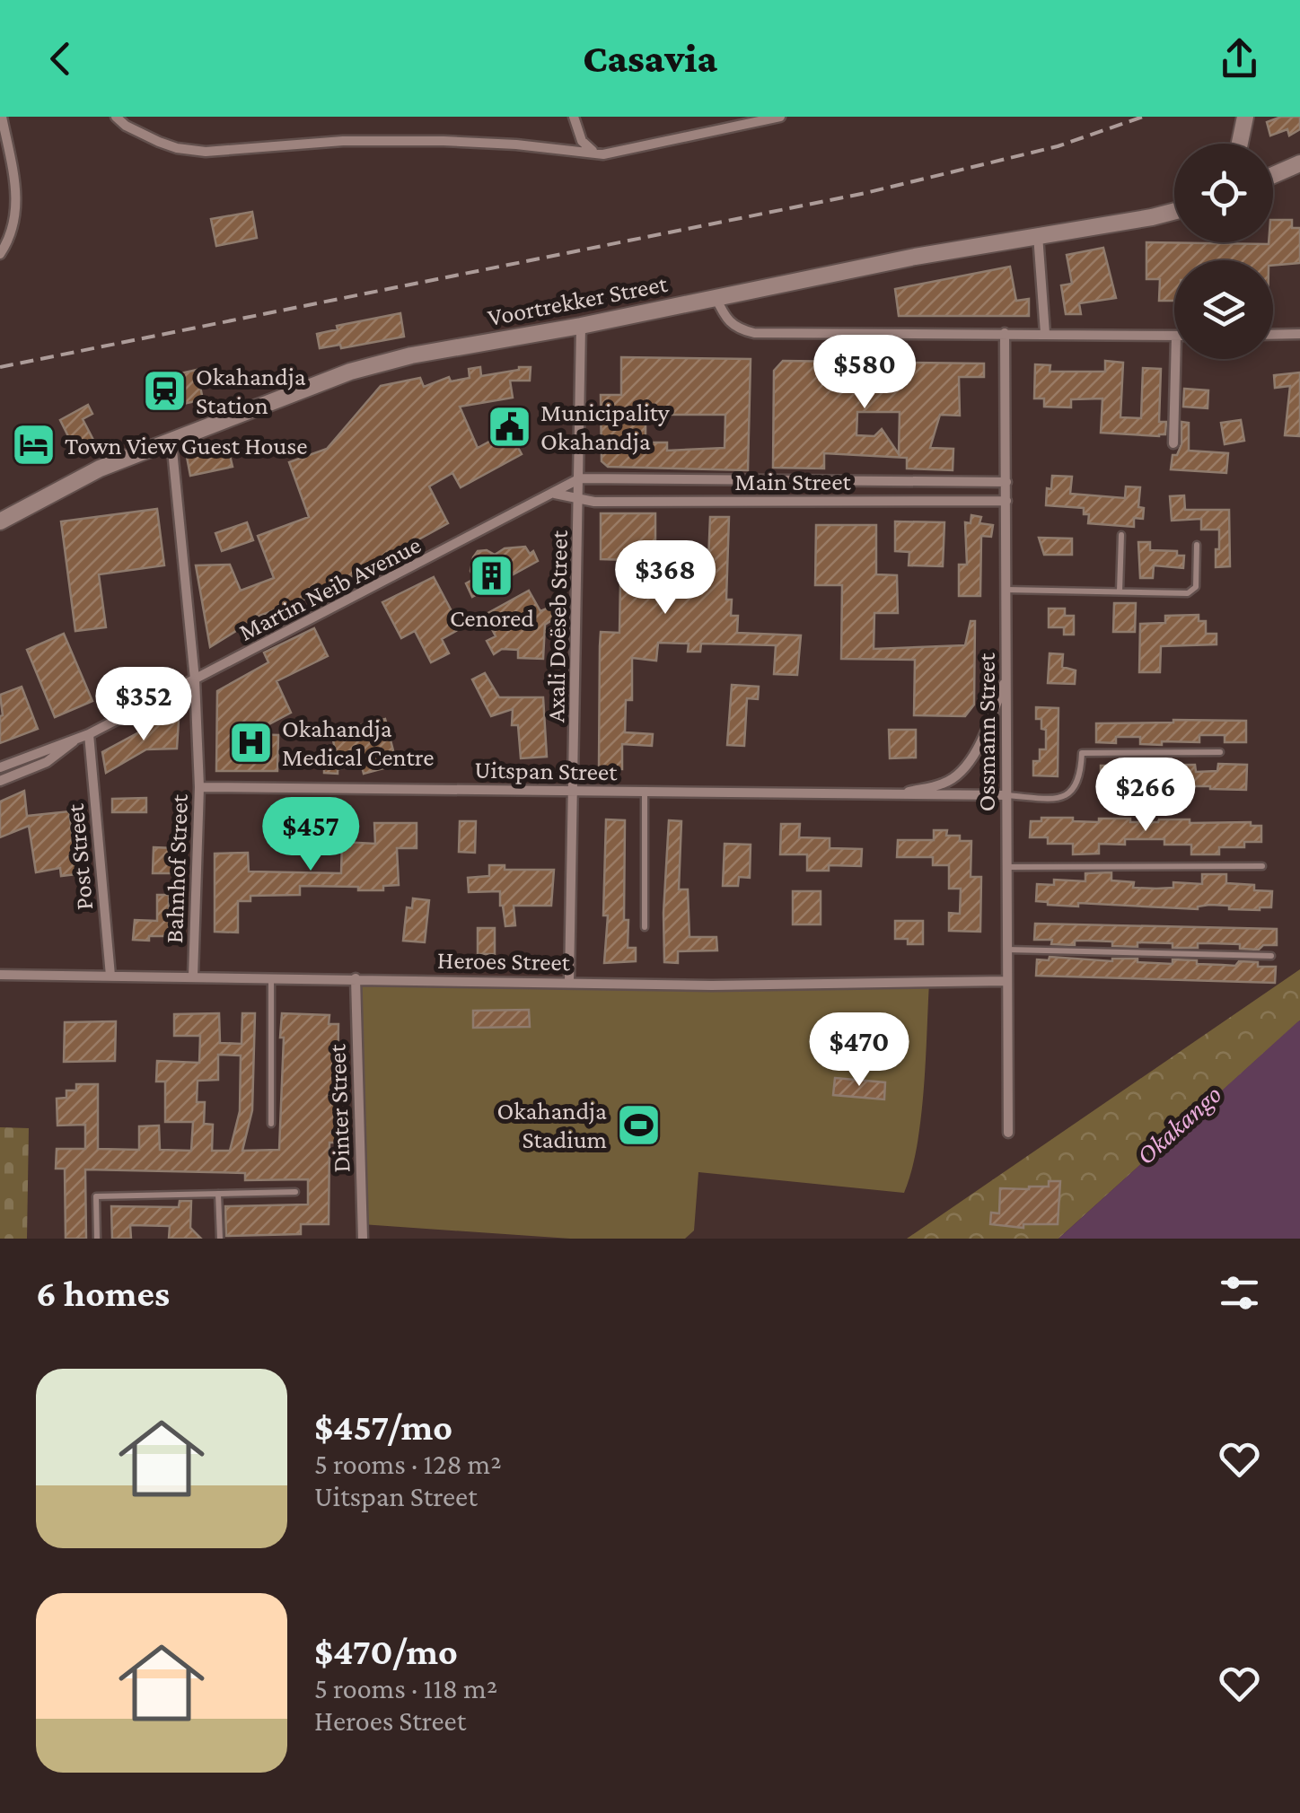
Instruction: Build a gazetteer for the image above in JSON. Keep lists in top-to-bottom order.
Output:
{
  "streets": {
    "main road": ["Voortrekker Street"],
    "street": [
      "Main Street",
      "Martin Neib Avenue",
      "Axali Doëseb Street",
      "Ossmann Street",
      "Uitspan Street",
      "Post Street",
      "Bahnhof Street",
      "Heroes Street",
      "Dinter Street"
    ]
  },
  "crossings": [
    ["Voortrekker Street", "Axali Doëseb Street"],
    ["Voortrekker Street", "Bahnhof Street"],
    ["Main Street", "Martin Neib Avenue"],
    ["Main Street", "Axali Doëseb Street"],
    ["Main Street", "Ossmann Street"],
    ["Martin Neib Avenue", "Axali Doëseb Street"],
    ["Martin Neib Avenue", "Post Street"],
    ["Martin Neib Avenue", "Bahnhof Street"],
    ["Axali Doëseb Street", "Uitspan Street"],
    ["Axali Doëseb Street", "Heroes Street"],
    ["Ossmann Street", "Uitspan Street"],
    ["Ossmann Street", "Heroes Street"],
    ["Uitspan Street", "Bahnhof Street"],
    ["Post Street", "Heroes Street"],
    ["Bahnhof Street", "Heroes Street"],
    ["Heroes Street", "Dinter Street"]
  ],
  "water": ["Okakango"],
  "places": {
    "station": ["Okahandja Station"],
    "public building": ["Municipality Okahandja"],
    "hotel": ["Town View Guest House"],
    "building": ["Cenored"],
    "hospital": ["Okahandja Medical Centre"],
    "sports": ["Okahandja Stadium"]
  },
  "page": {
    "header": "Casavia",
    "price": [
      "$580",
      "$368",
      "$352",
      "$266",
      "$457",
      "$470"
    ],
    "heading": "6 homes",
    "list": [
      {
        "name": "$457/mo",
        "note": "5 rooms · 128 m² · Uitspan Street"
      },
      {
        "name": "$470/mo",
        "note": "5 rooms · 118 m² · Heroes Street"
      }
    ]
  }
}
